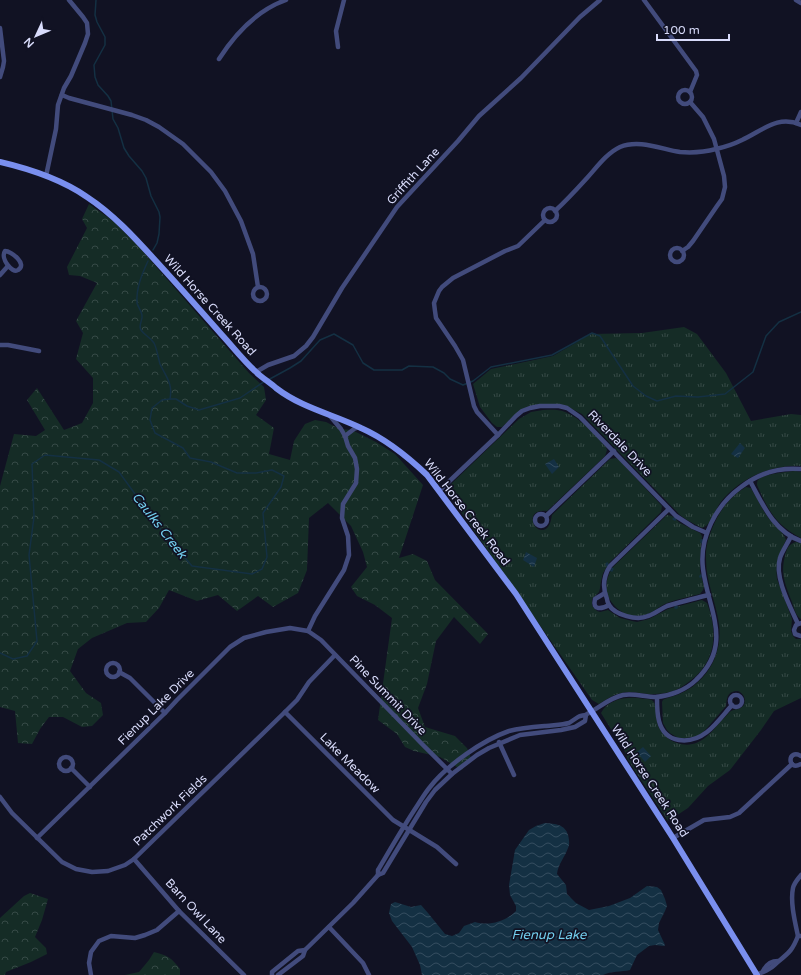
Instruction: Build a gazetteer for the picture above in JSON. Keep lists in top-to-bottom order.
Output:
{
  "streets": {
    "main road": ["Wild Horse Creek Road"],
    "street": [
      "Griffith Lane",
      "Riverdale Drive",
      "Pine Summit Drive",
      "Fienup Lake Drive",
      "Lake Meadow",
      "Patchwork Fields",
      "Barn Owl Lane"
    ]
  },
  "crossings": [
    ["Griffith Lane", "Wild Horse Creek Road"],
    ["Wild Horse Creek Road", "Riverdale Drive"],
    ["Pine Summit Drive", "Fienup Lake Drive"],
    ["Pine Summit Drive", "Patchwork Fields"],
    ["Fienup Lake Drive", "Patchwork Fields"],
    ["Lake Meadow", "Patchwork Fields"],
    ["Patchwork Fields", "Barn Owl Lane"]
  ],
  "water": ["Caulks Creek", "Fienup Lake"],
  "scale_bar": "100 m",
  "north": "bottom left"
}
